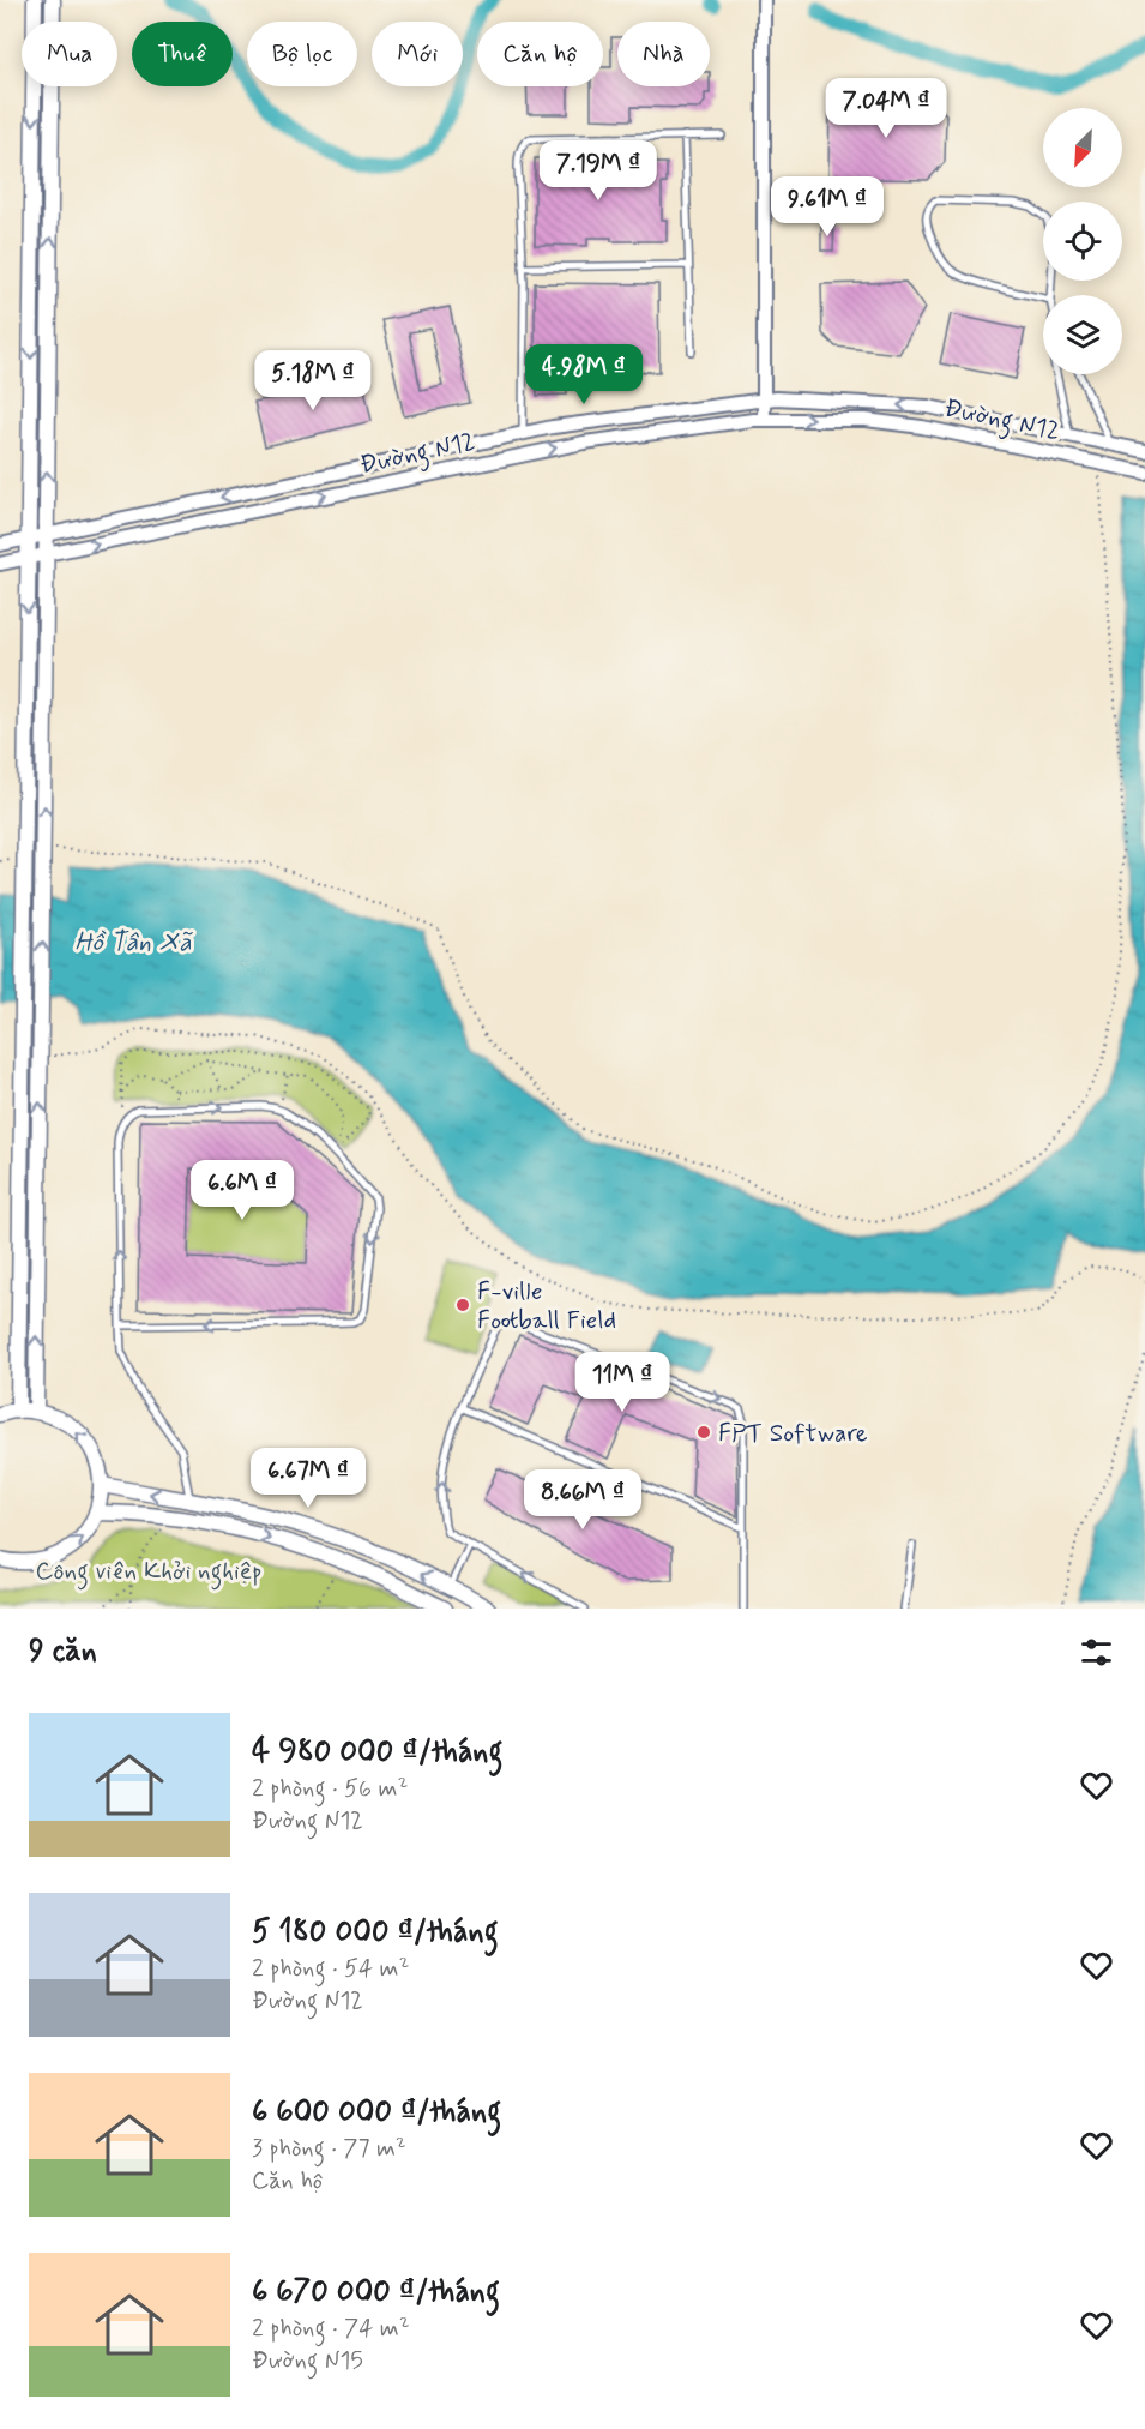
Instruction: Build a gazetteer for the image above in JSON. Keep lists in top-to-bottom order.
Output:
{
  "streets": {
    "street": ["Đường N12"]
  },
  "water": ["Hồ Tân Xã"],
  "parks": ["Công viên Khởi nghiệp"],
  "places": ["F-ville Football Field", "FPT Software"],
  "north": "bottom left",
  "page": {
    "chip": [
      "Mua",
      "Thuê",
      "Bộ lọc",
      "Mới",
      "Căn hộ",
      "Nhà"
    ],
    "price": [
      "7.04M ₫",
      "7.19M ₫",
      "9.61M ₫",
      "4.98M ₫",
      "5.18M ₫",
      "6.6M ₫",
      "11M ₫",
      "6.67M ₫",
      "8.66M ₫"
    ],
    "heading": "9 căn",
    "list": [
      {
        "name": "4 980 000 ₫/tháng",
        "note": "2 phòng · 56 m² · Đường N12"
      },
      {
        "name": "5 180 000 ₫/tháng",
        "note": "2 phòng · 54 m² · Đường N12"
      },
      {
        "name": "6 600 000 ₫/tháng",
        "note": "3 phòng · 77 m² · Căn hộ"
      },
      {
        "name": "6 670 000 ₫/tháng",
        "note": "2 phòng · 74 m² · Đường N15"
      }
    ]
  }
}
